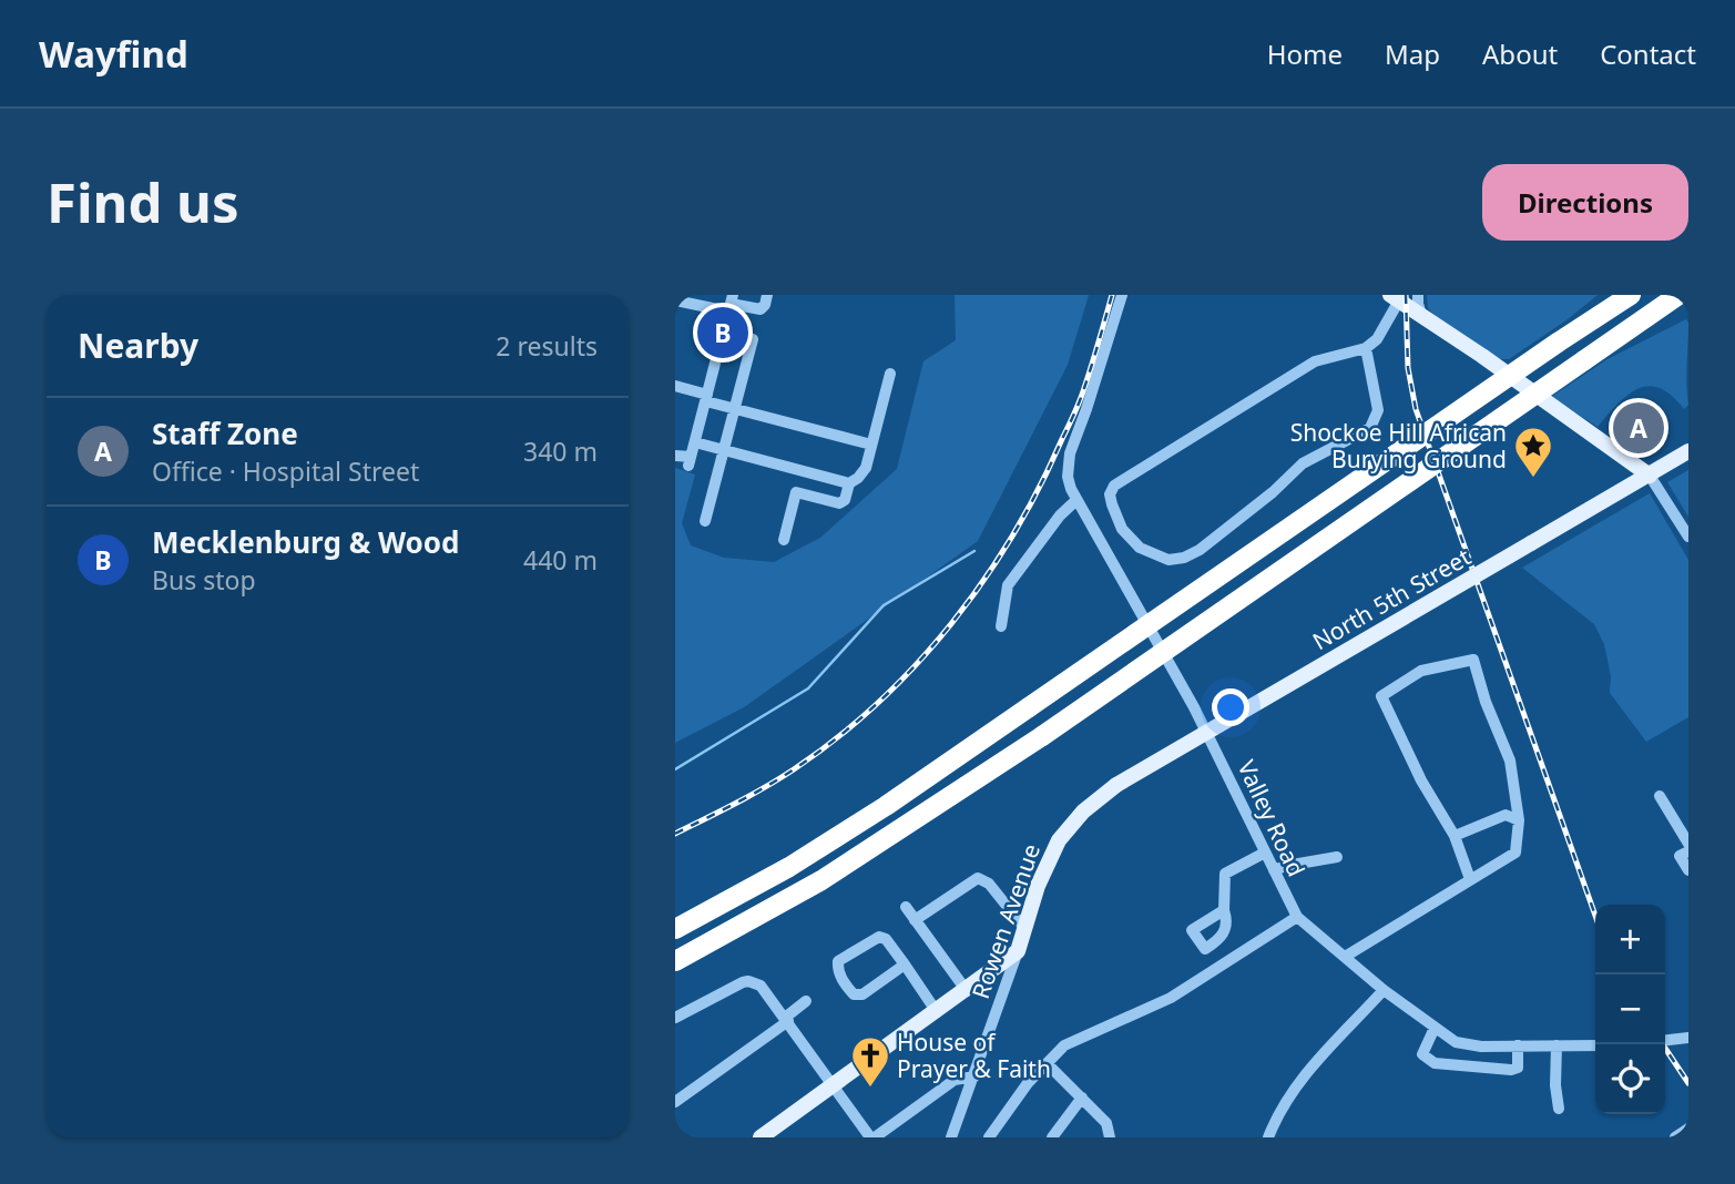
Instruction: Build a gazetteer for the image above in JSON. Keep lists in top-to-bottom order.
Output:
{
  "streets": {
    "main road": ["North 5th Street", "Rowen Avenue"],
    "street": ["Valley Road"]
  },
  "crossings": [
    ["North 5th Street", "Rowen Avenue"]
  ],
  "places": {
    "place": ["Shockoe Hill African Burying Ground"],
    "church": ["House of Prayer & Faith"]
  },
  "page": {
    "header": "Wayfind",
    "nav": [
      "Home",
      "Map",
      "About",
      "Contact"
    ],
    "buttons": "Directions",
    "title": "Find us",
    "heading": ["Nearby", "2 results"],
    "pins": ["B", "A"],
    "list": [
      {
        "mark": "A",
        "name": "Staff Zone",
        "note": "Office · Hospital Street",
        "value": "340 m"
      },
      {
        "mark": "B",
        "name": "Mecklenburg & Wood",
        "note": "Bus stop",
        "value": "440 m"
      }
    ],
    "map_buttons": ["+", "−"]
  }
}
